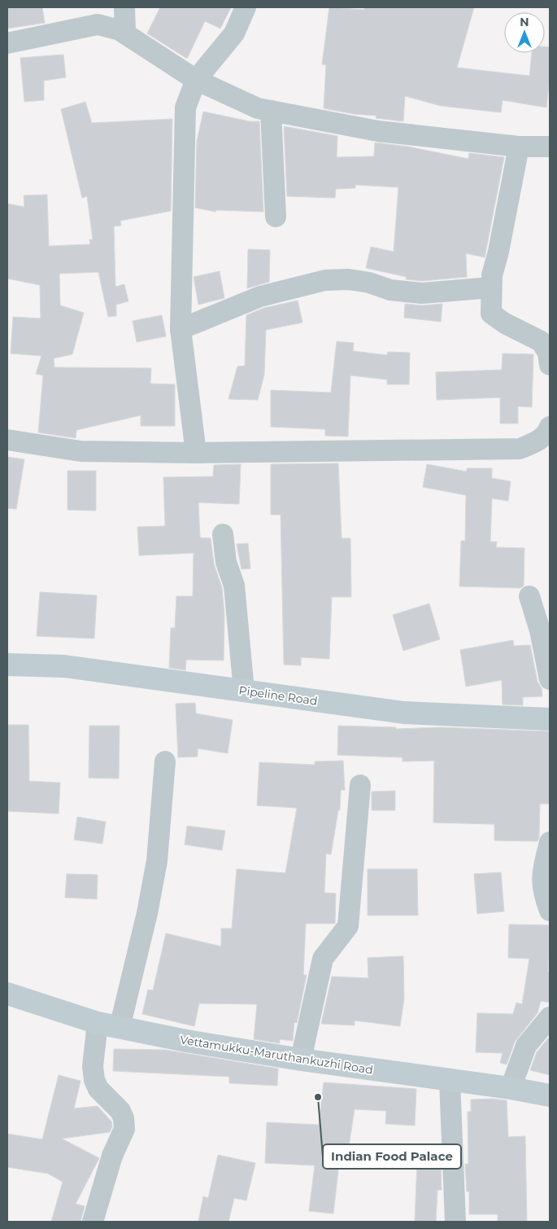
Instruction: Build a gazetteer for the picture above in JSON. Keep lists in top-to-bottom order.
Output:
{
  "streets": {
    "main road": ["Pipeline Road", "Vettamukku-Maruthankuzhi Road"]
  },
  "places": ["Indian Food Palace"],
  "north": "top"
}
